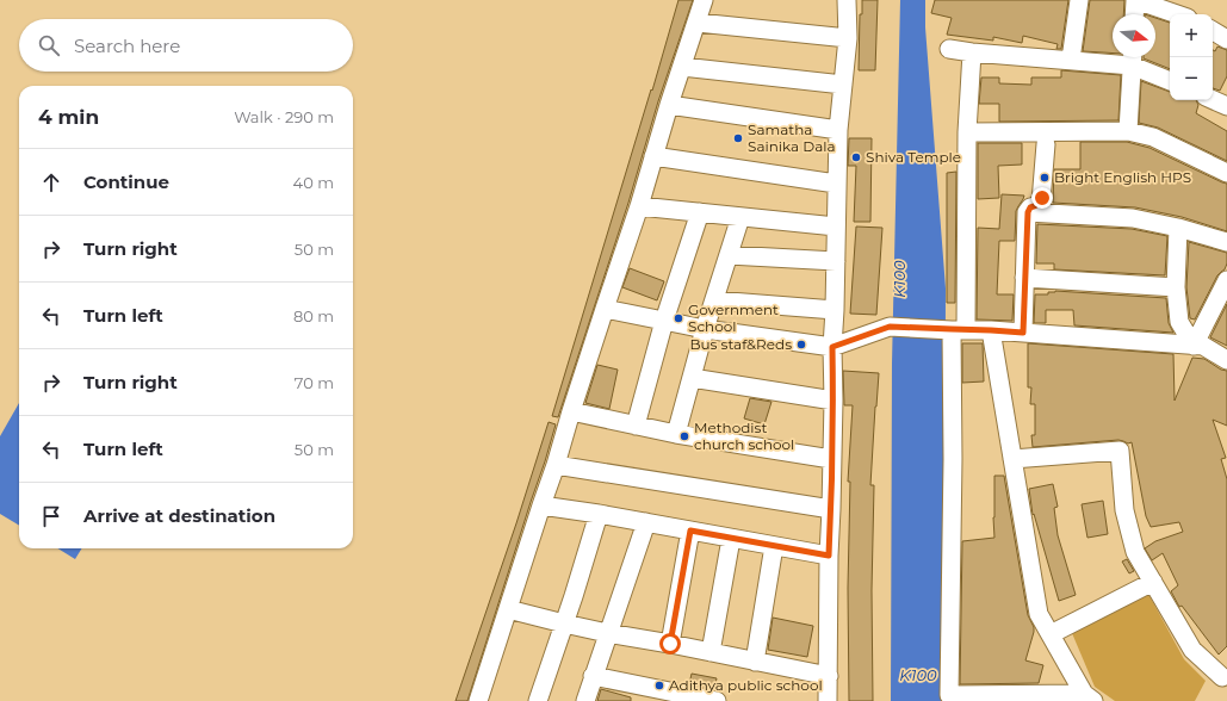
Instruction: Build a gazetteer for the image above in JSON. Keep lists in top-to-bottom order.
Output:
{
  "water": ["K100"],
  "places": [
    "Samatha Sainika Dala",
    "Shiva Temple",
    "Bright English HPS",
    "Government School",
    "Bus staf&Reds",
    "Methodist church school",
    "Adithya public school"
  ],
  "north": "right",
  "page": {
    "map_buttons": ["+", "−"],
    "search": "Search here",
    "heading": ["4 min", "Walk · 290 m"],
    "list": [
      ["Continue", "40 m"],
      ["Turn right", "50 m"],
      ["Turn left", "80 m"],
      ["Turn right", "70 m"],
      ["Turn left", "50 m"],
      "Arrive at destination"
    ]
  }
}
